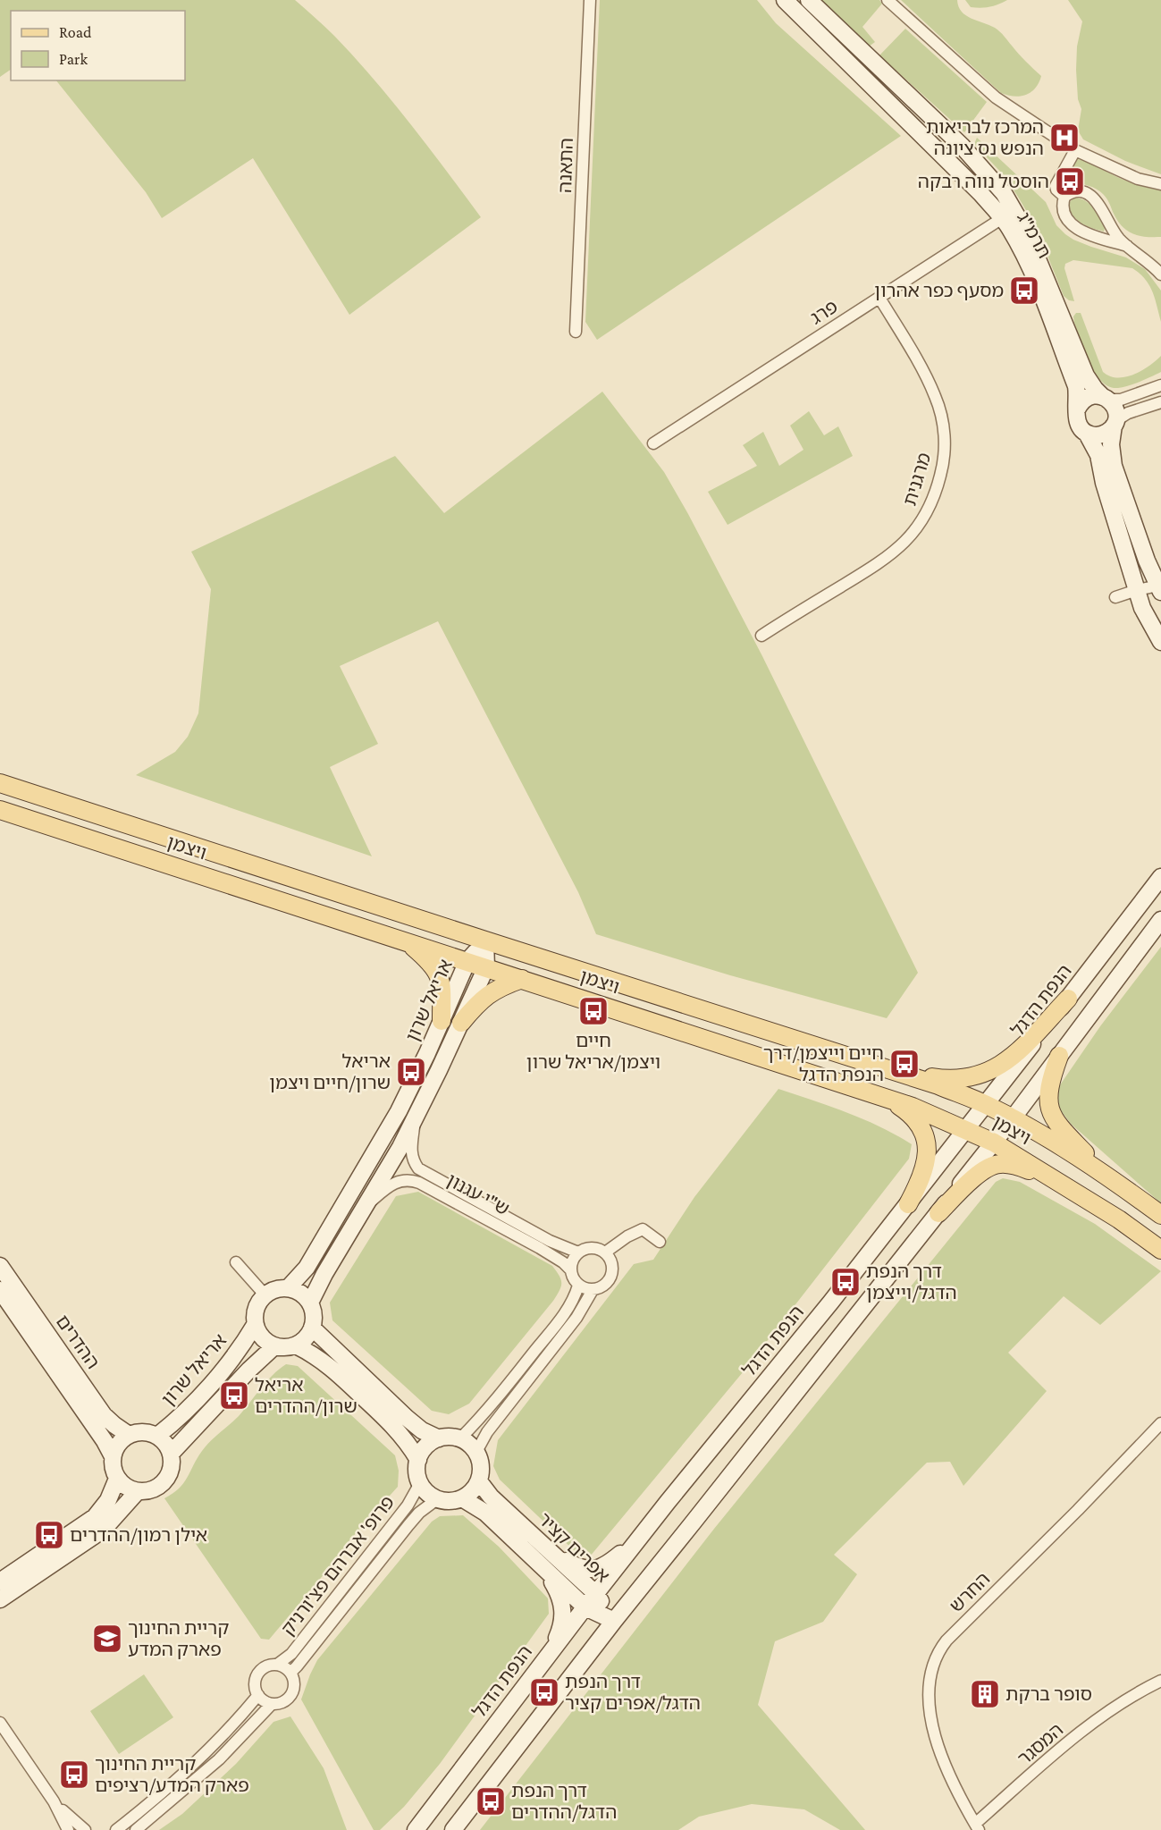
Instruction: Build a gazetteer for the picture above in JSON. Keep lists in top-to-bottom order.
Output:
{
  "streets": {
    "main road": ["ויצמן"],
    "street": [
      "התאנה",
      "תרמ\"ג",
      "פרג",
      "מרגנית",
      "אריאל שרון",
      "הנפת הדגל",
      "ש\"י עגנון",
      "ההדרים",
      "אפרים קציר",
      "פרופ' אברהם פצ'ורניק",
      "החרש",
      "המסגר"
    ]
  },
  "crossings": [
    ["תרמ\"ג", "פרג"],
    ["פרג", "מרגנית"],
    ["ויצמן", "אריאל שרון"],
    ["ויצמן", "הנפת הדגל"],
    ["אריאל שרון", "ש\"י עגנון"],
    ["אריאל שרון", "ההדרים"],
    ["הנפת הדגל", "אפרים קציר"],
    ["אפרים קציר", "פרופ' אברהם פצ'ורניק"],
    ["החרש", "המסגר"]
  ],
  "places": {
    "hospital": ["המרכז לבריאות הנפש נס ציונה"],
    "bus stop": [
      "הוסטל נווה רבקה",
      "מסעף כפר אהרון",
      "חיים ויצמן/אריאל שרון",
      "חיים וייצמן/דרך הנפת הדגל",
      "אריאל שרון/חיים ויצמן",
      "דרך הנפת הדגל/וייצמן",
      "אריאל שרון/ההדרים",
      "אילן רמון/ההדרים",
      "דרך הנפת הדגל/אפרים קציר",
      "קריית החינוך פארק המדע/רציפים",
      "דרך הנפת הדגל/ההדרים"
    ],
    "school or university": ["קריית החינוך פארק המדע"],
    "building": ["סופר ברקת"]
  },
  "legend": ["Road", "Park"]
}
